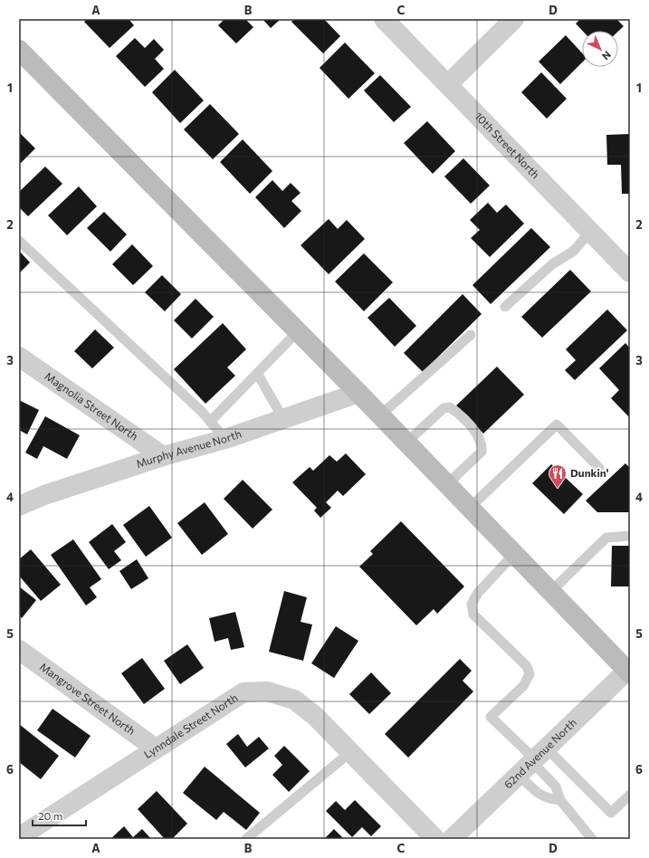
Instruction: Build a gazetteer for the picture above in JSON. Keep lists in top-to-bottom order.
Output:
{
  "streets": {
    "street": [
      "10th Street North",
      "Magnolia Street North",
      "Murphy Avenue North",
      "Mangrove Street North",
      "Lynndale Street North",
      "62nd Avenue North"
    ]
  },
  "crossings": [
    ["Magnolia Street North", "Murphy Avenue North"],
    ["Mangrove Street North", "Lynndale Street North"]
  ],
  "places": {
    "restaurant": ["Dunkin'"]
  },
  "scale_bar": "20 m",
  "north": "bottom right",
  "grid": {
    "columns": [
      "A",
      "B",
      "C",
      "D"
    ],
    "rows": [
      "1",
      "2",
      "3",
      "4",
      "5",
      "6"
    ]
  }
}
